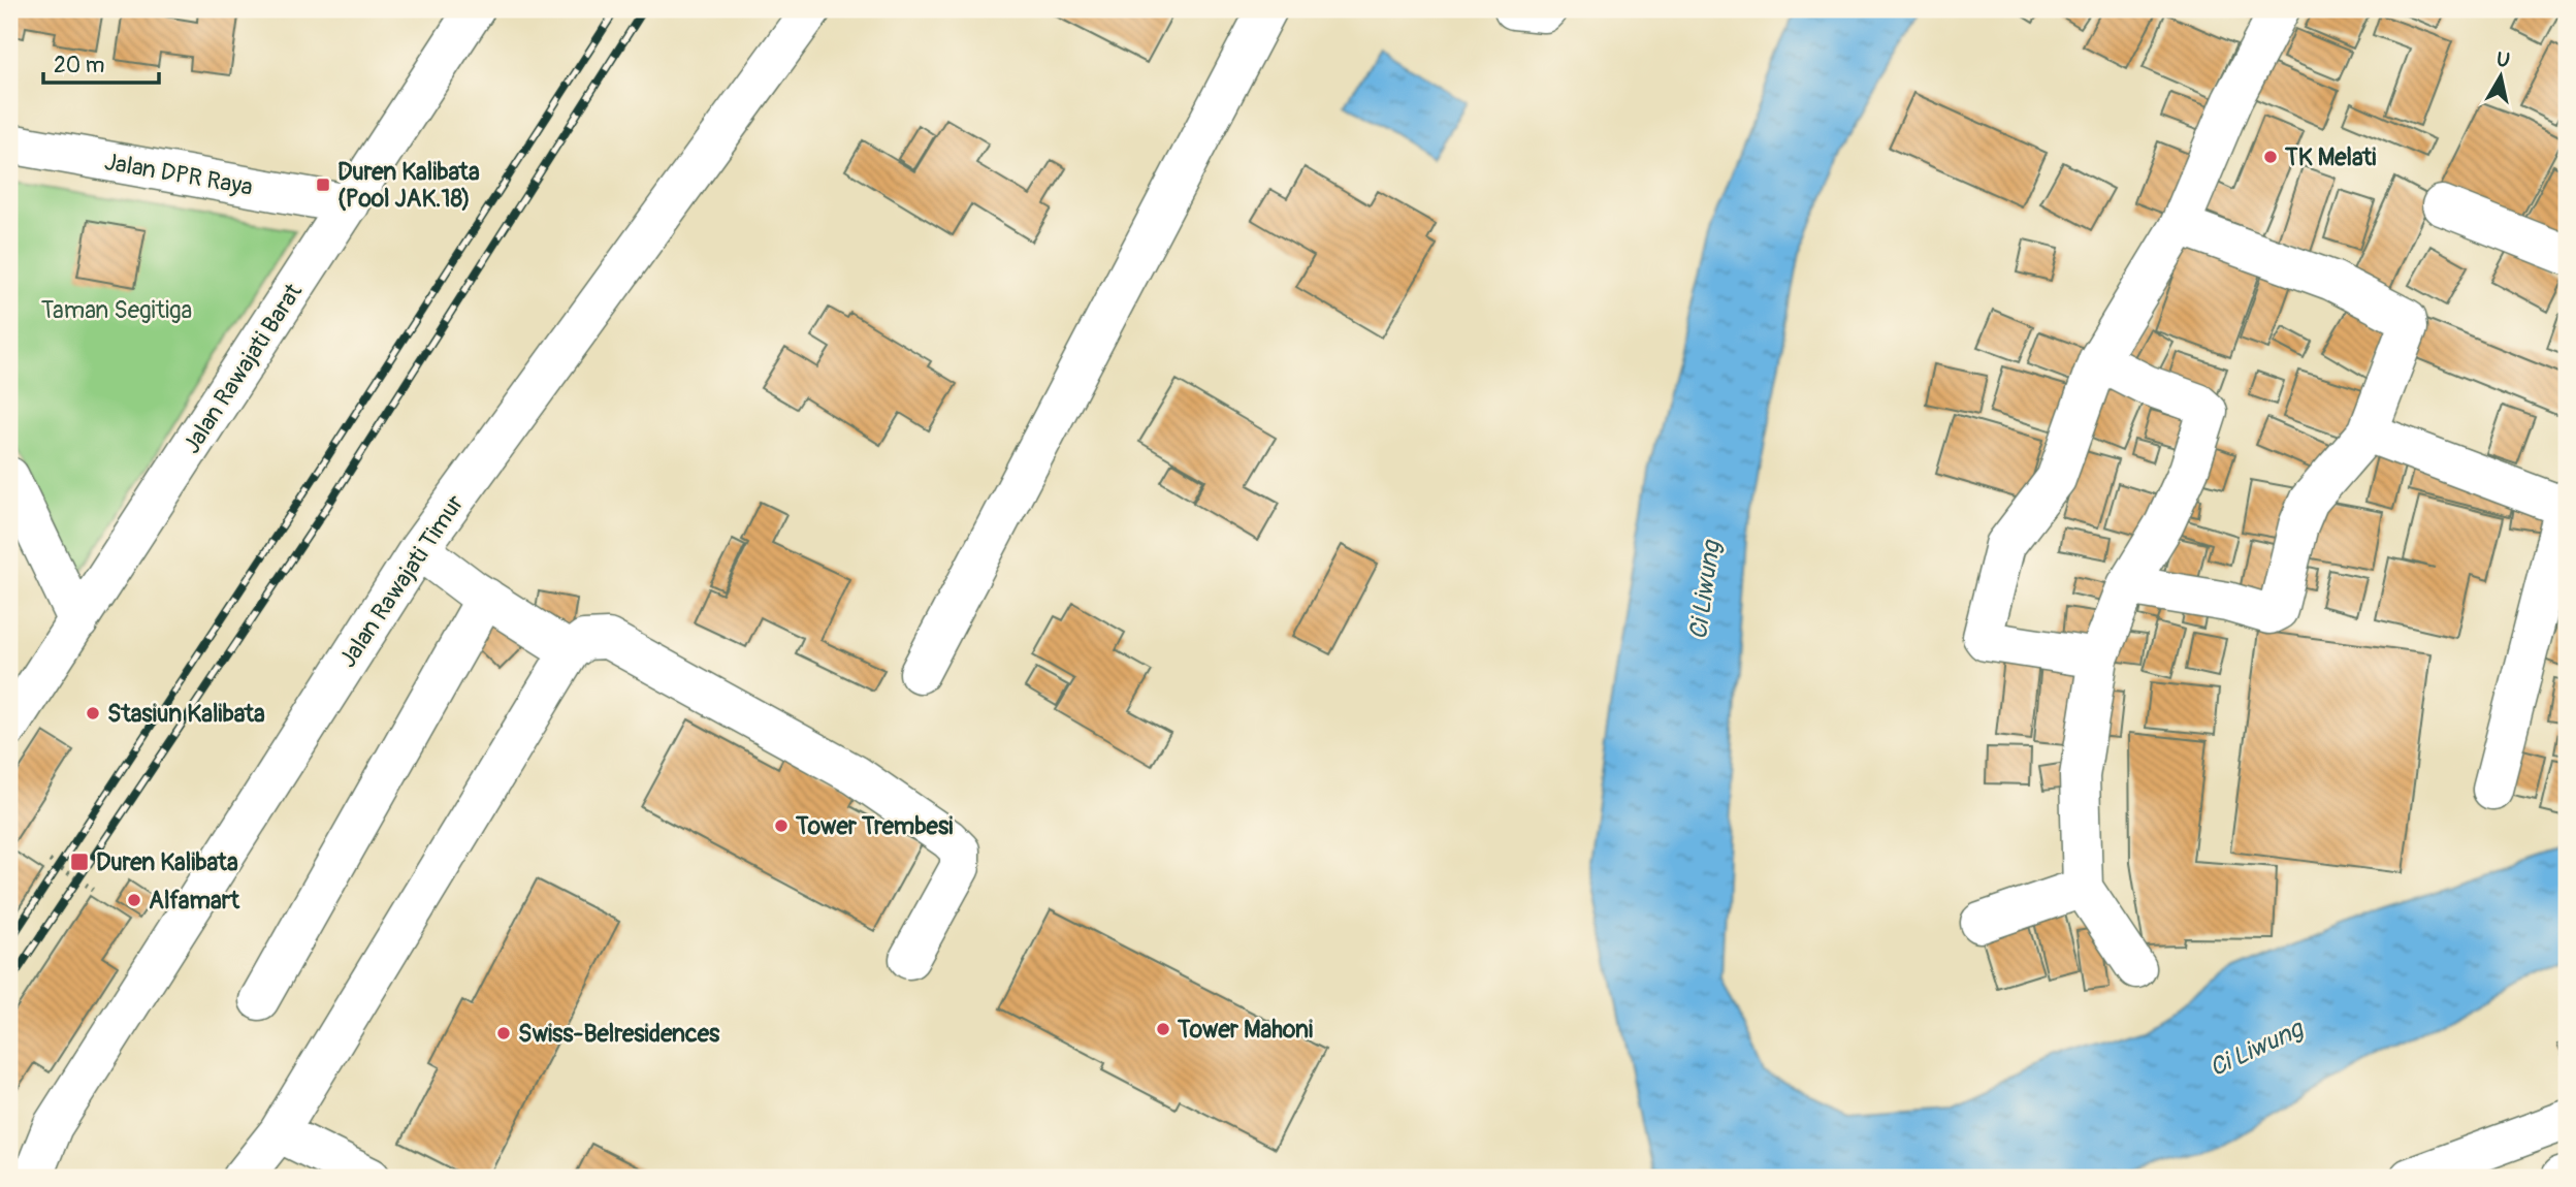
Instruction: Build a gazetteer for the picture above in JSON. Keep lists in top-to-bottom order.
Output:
{
  "streets": {
    "street": ["Jalan DPR Raya", "Jalan Rawajati Barat", "Jalan Rawajati Timur"]
  },
  "crossings": [
    ["Jalan DPR Raya", "Jalan Rawajati Barat"]
  ],
  "water": ["Ci Liwung"],
  "parks": ["Taman Segitiga"],
  "places": {
    "other": [
      "TK Melati",
      "Stasiun Kalibata",
      "Tower Trembesi",
      "Alfamart",
      "Tower Mahoni",
      "Swiss-Belresidences"
    ],
    "transit": ["Duren Kalibata (Pool JAK.18)", "Duren Kalibata"]
  },
  "scale_bar": "20 m",
  "north": "top"
}
